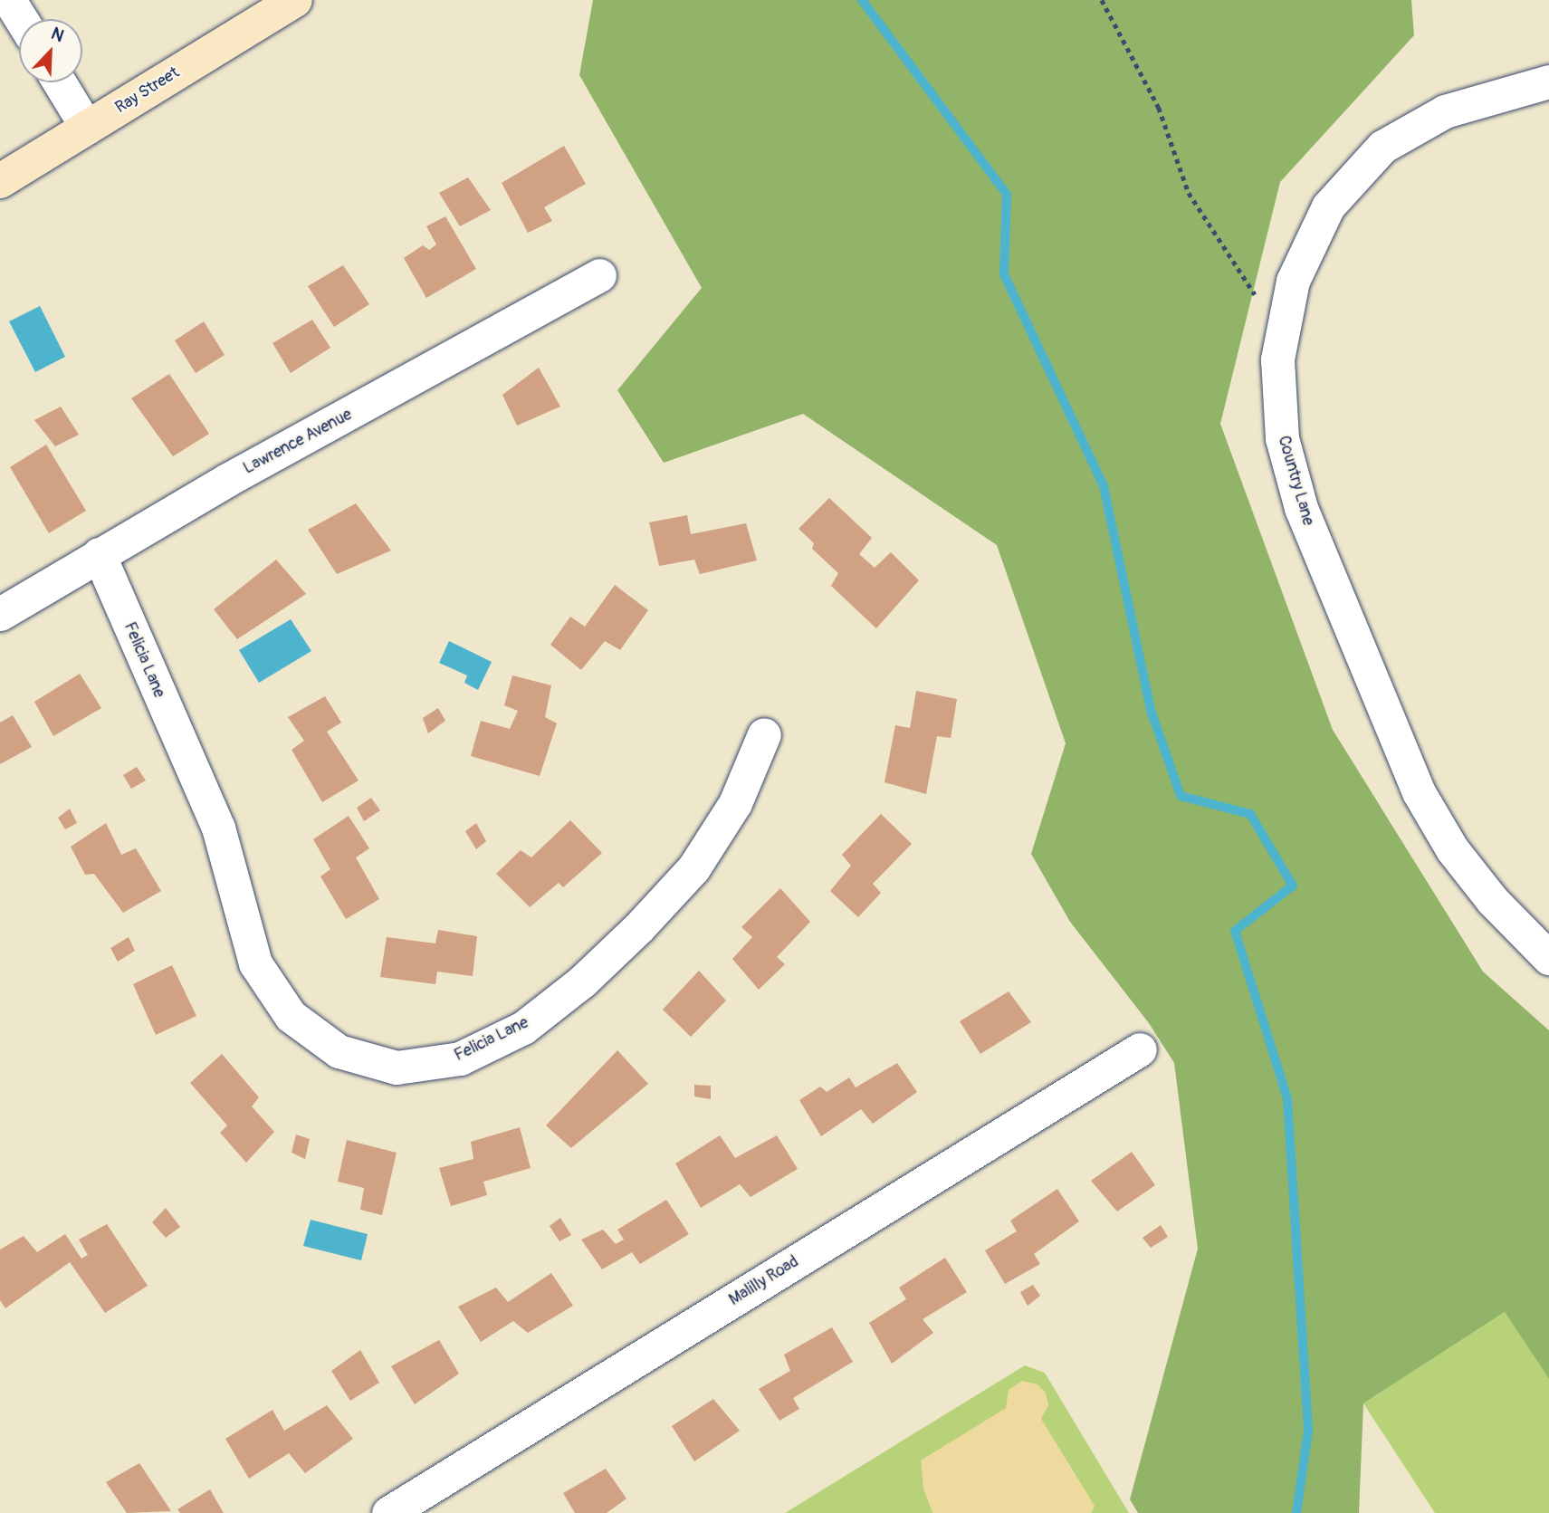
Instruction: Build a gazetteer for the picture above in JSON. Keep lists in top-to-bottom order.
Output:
{
  "streets": {
    "street": [
      "Ray Street",
      "Lawrence Avenue",
      "Country Lane",
      "Felicia Lane",
      "Malilly Road"
    ]
  },
  "crossings": [
    ["Lawrence Avenue", "Felicia Lane"]
  ],
  "north": "top right"
}
